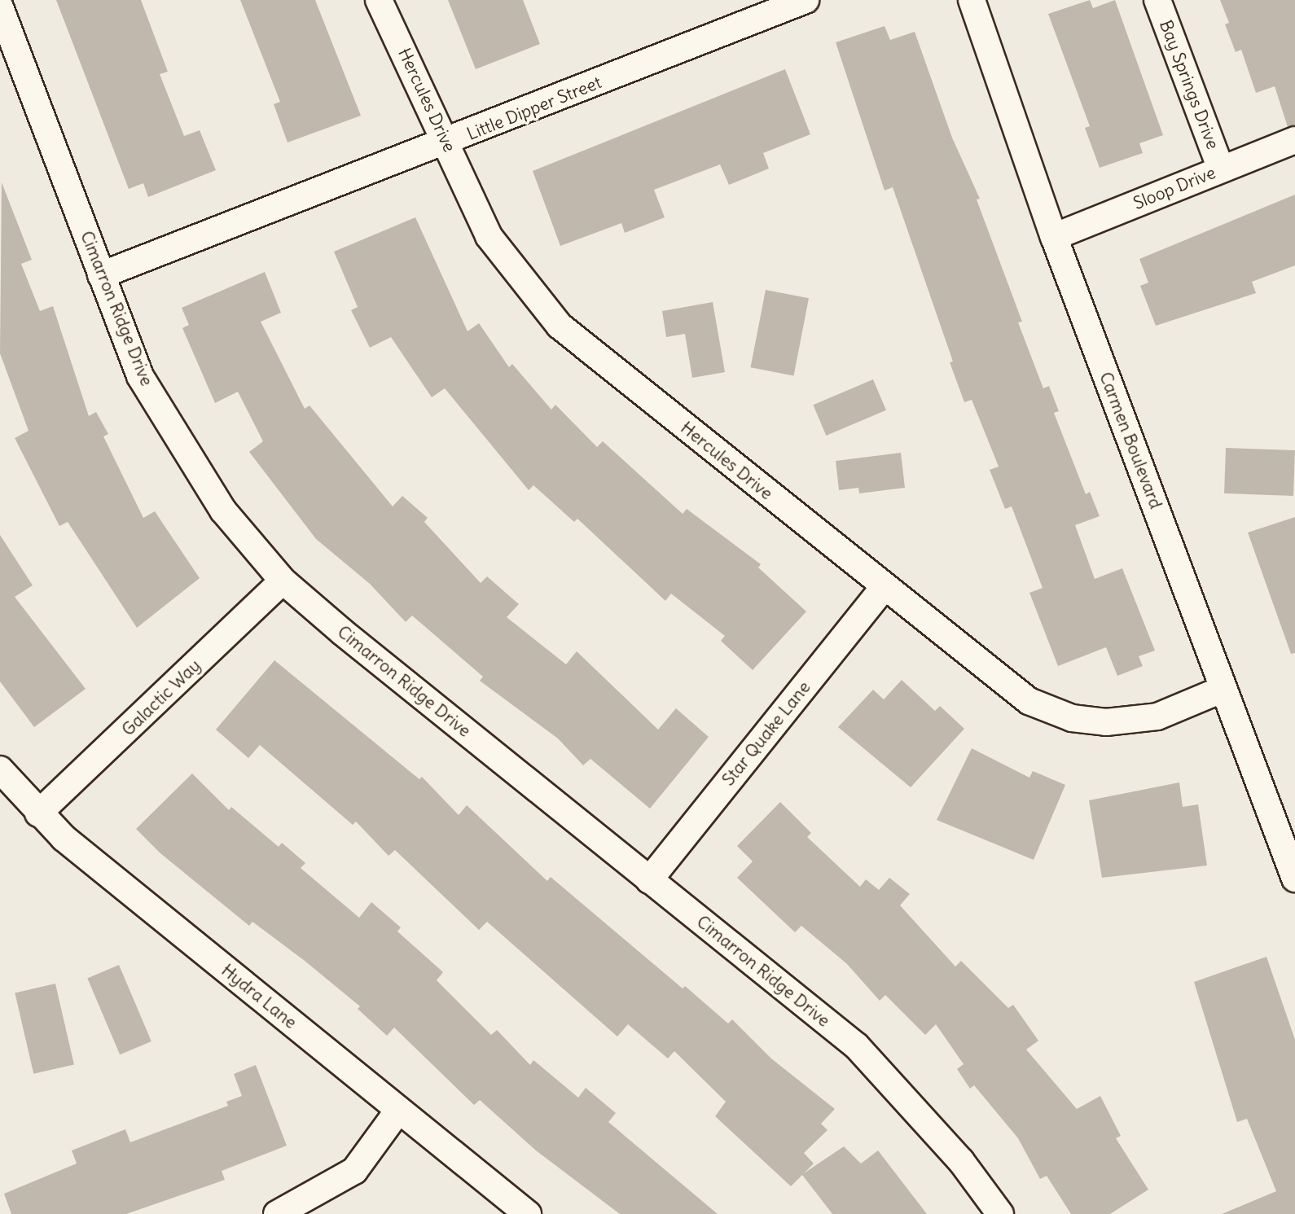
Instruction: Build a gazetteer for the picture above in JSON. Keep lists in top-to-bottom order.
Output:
{
  "streets": {
    "street": [
      "Bay Springs Drive",
      "Hercules Drive",
      "Little Dipper Street",
      "Sloop Drive",
      "Cimarron Ridge Drive",
      "Carmen Boulevard",
      "Galactic Way",
      "Star Quake Lane",
      "Hydra Lane"
    ]
  },
  "crossings": [
    ["Bay Springs Drive", "Sloop Drive"],
    ["Hercules Drive", "Little Dipper Street"],
    ["Hercules Drive", "Carmen Boulevard"],
    ["Hercules Drive", "Star Quake Lane"],
    ["Little Dipper Street", "Cimarron Ridge Drive"],
    ["Sloop Drive", "Carmen Boulevard"],
    ["Cimarron Ridge Drive", "Galactic Way"],
    ["Cimarron Ridge Drive", "Star Quake Lane"],
    ["Galactic Way", "Hydra Lane"]
  ]
}
